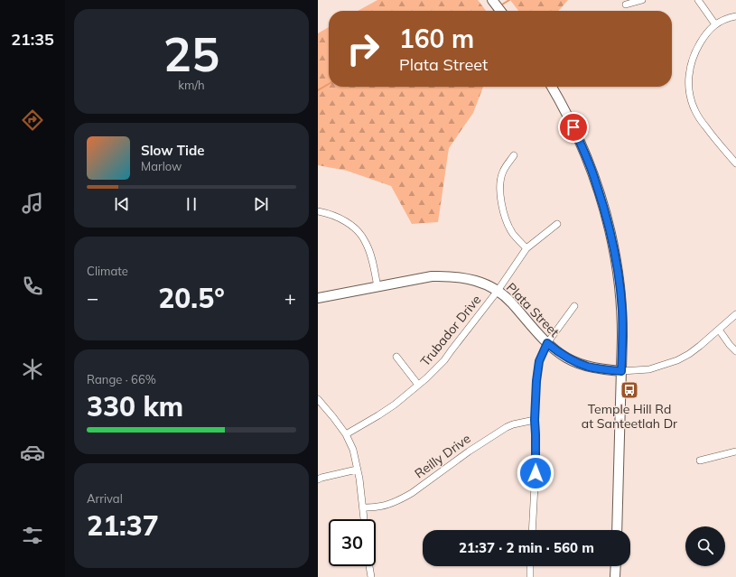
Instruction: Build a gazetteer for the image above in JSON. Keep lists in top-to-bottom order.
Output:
{
  "streets": {
    "main road": ["Plata Street"],
    "street": ["Trubador Drive", "Reilly Drive"]
  },
  "crossings": [
    ["Plata Street", "Trubador Drive"]
  ],
  "places": {
    "bus stop": ["Temple Hill Rd at Santeetlah Dr"]
  },
  "page": {
    "tabs": "21:35",
    "tile": [
      ["25", "km/h"],
      "Climate",
      ["Range · 66%", "330 km"],
      ["Arrival", "21:37"]
    ],
    "turn": ["160 m", "Plata Street"],
    "song": ["Slow Tide", "Marlow"],
    "heat": ["−", "20.5°", "+"],
    "limit": "30",
    "trip": "21:37 · 2 min · 560 m"
  }
}
